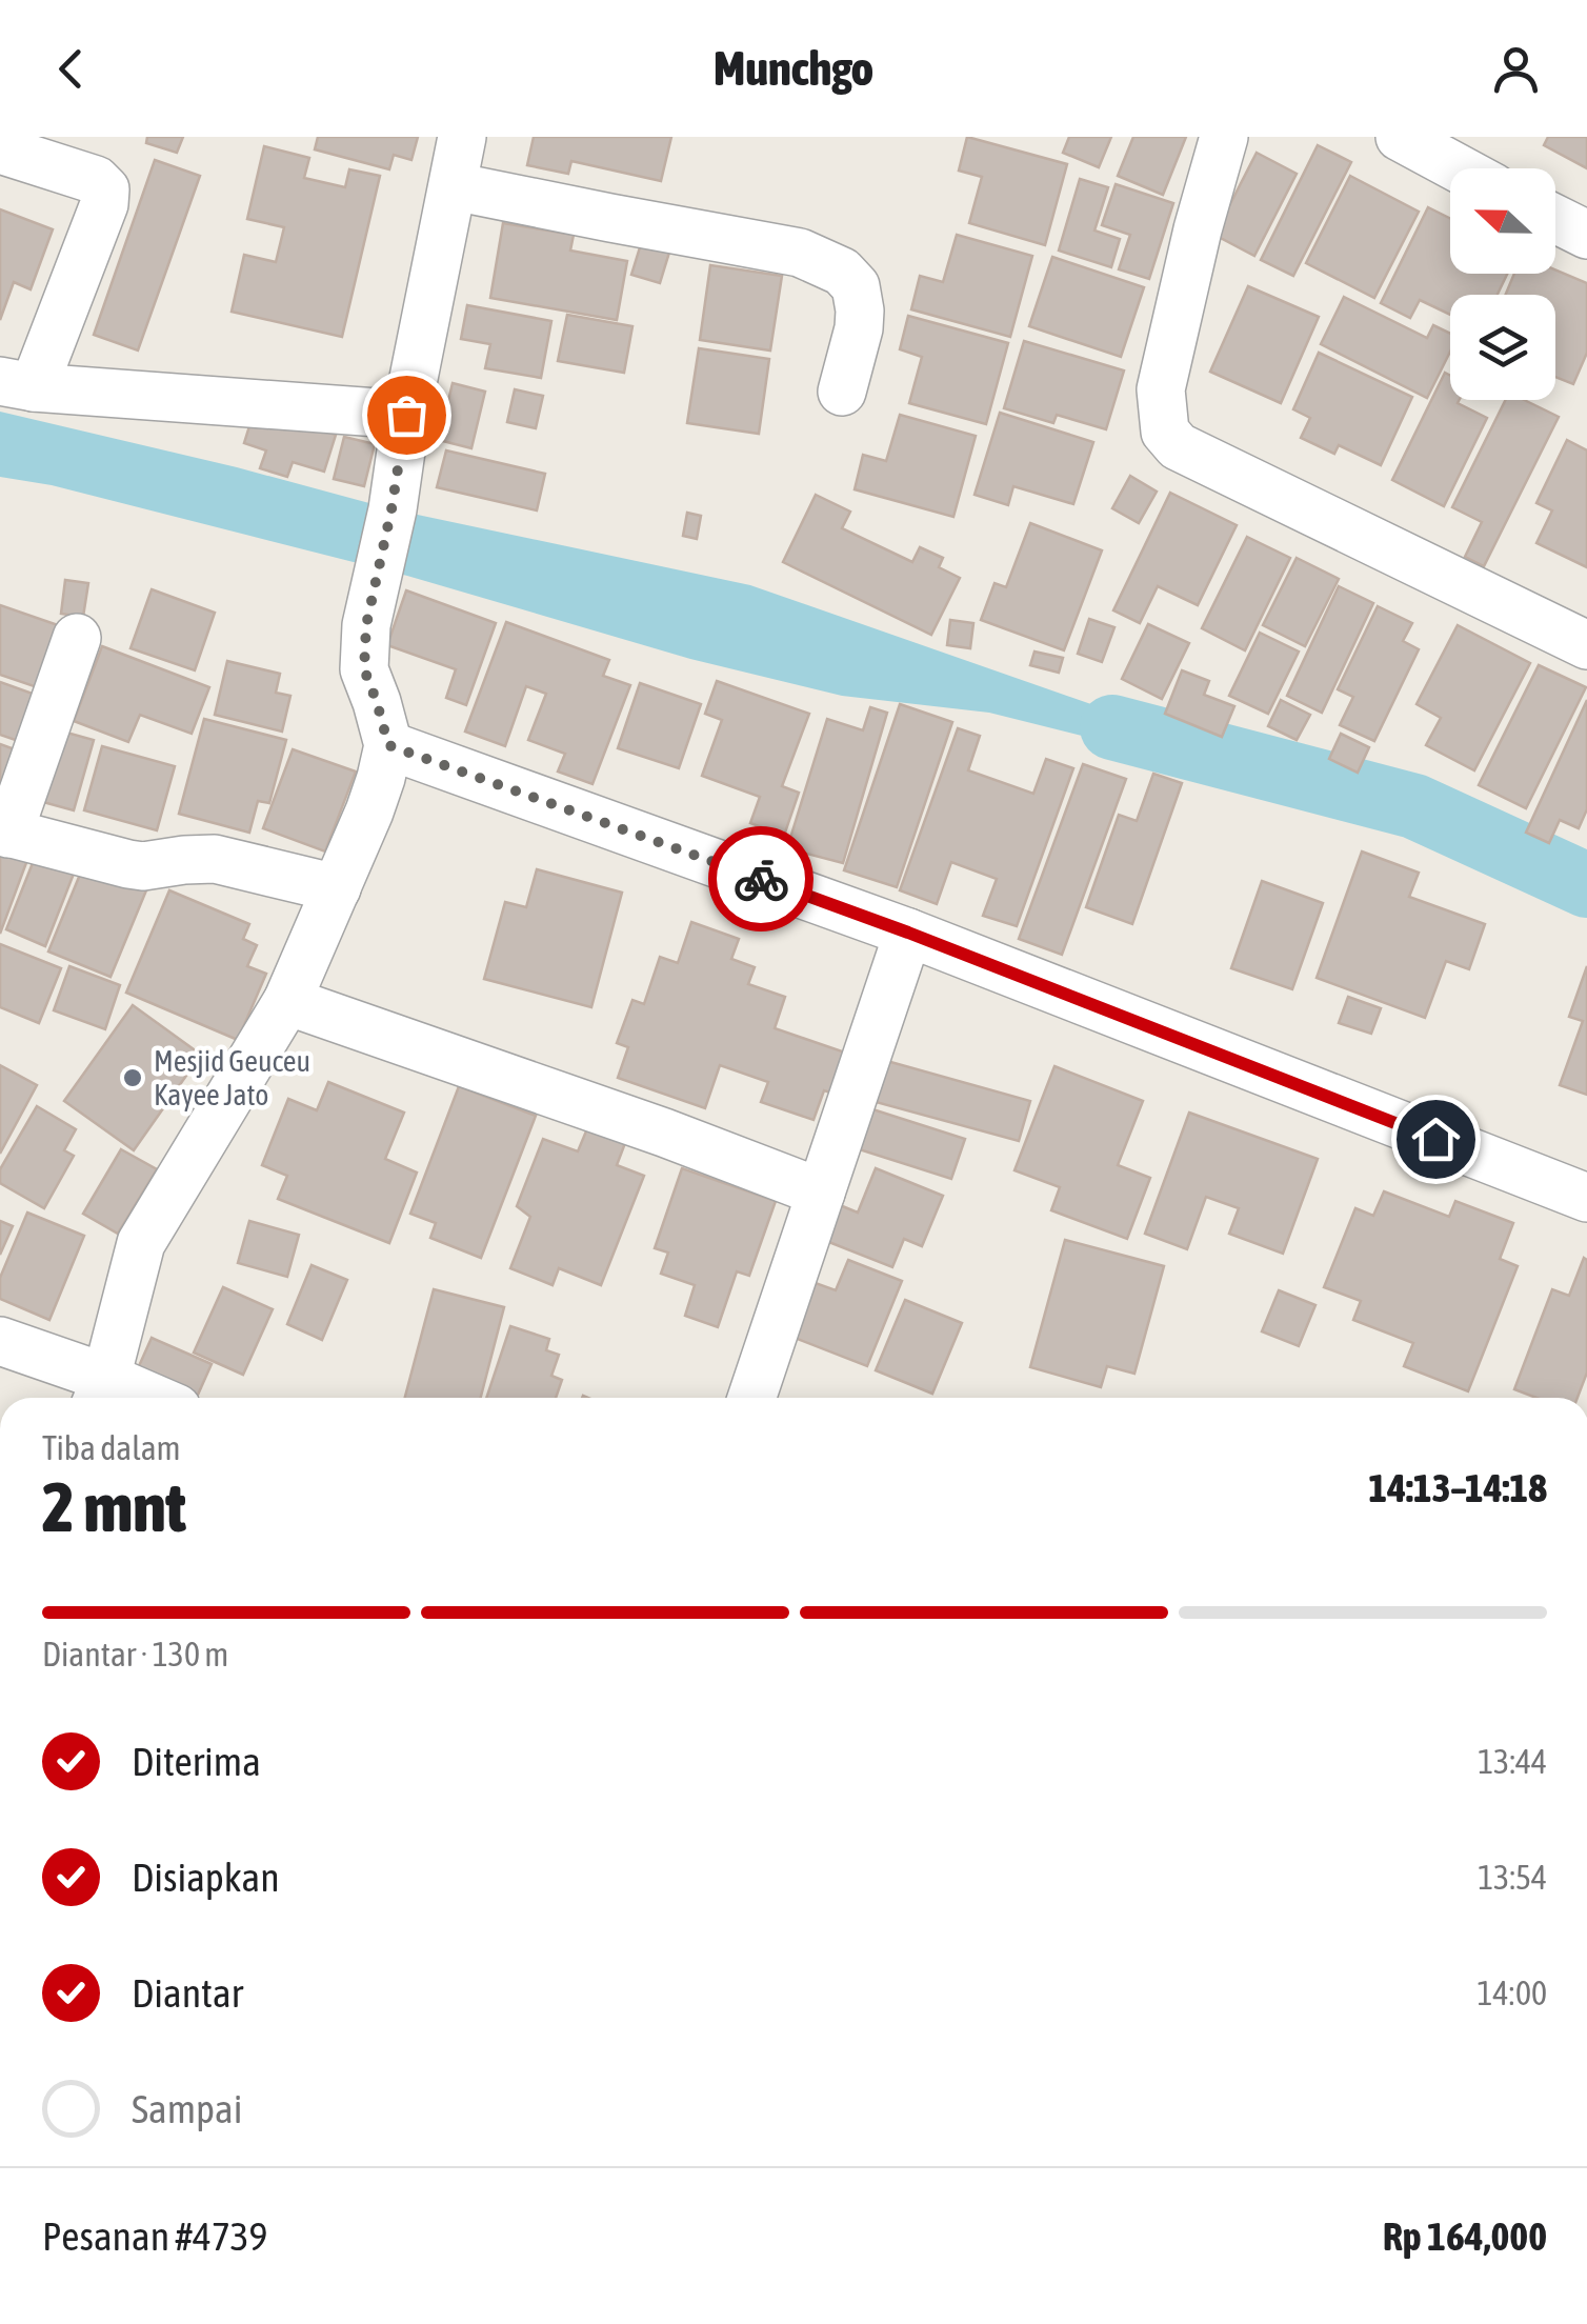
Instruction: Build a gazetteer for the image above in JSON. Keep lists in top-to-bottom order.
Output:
{
  "places": ["Mesjid Geuceu Kayee Jato"],
  "north": "left",
  "page": {
    "header": "Munchgo",
    "heading": ["2 mnt", "Tiba dalam", "14:13–14:18"],
    "panel": ["Pesanan #4739", "Rp 164,000"],
    "bar": "Diantar · 130 m",
    "list": [
      ["Diterima", "13:44"],
      ["Disiapkan", "13:54"],
      ["Diantar", "14:00"],
      "Sampai"
    ]
  }
}
